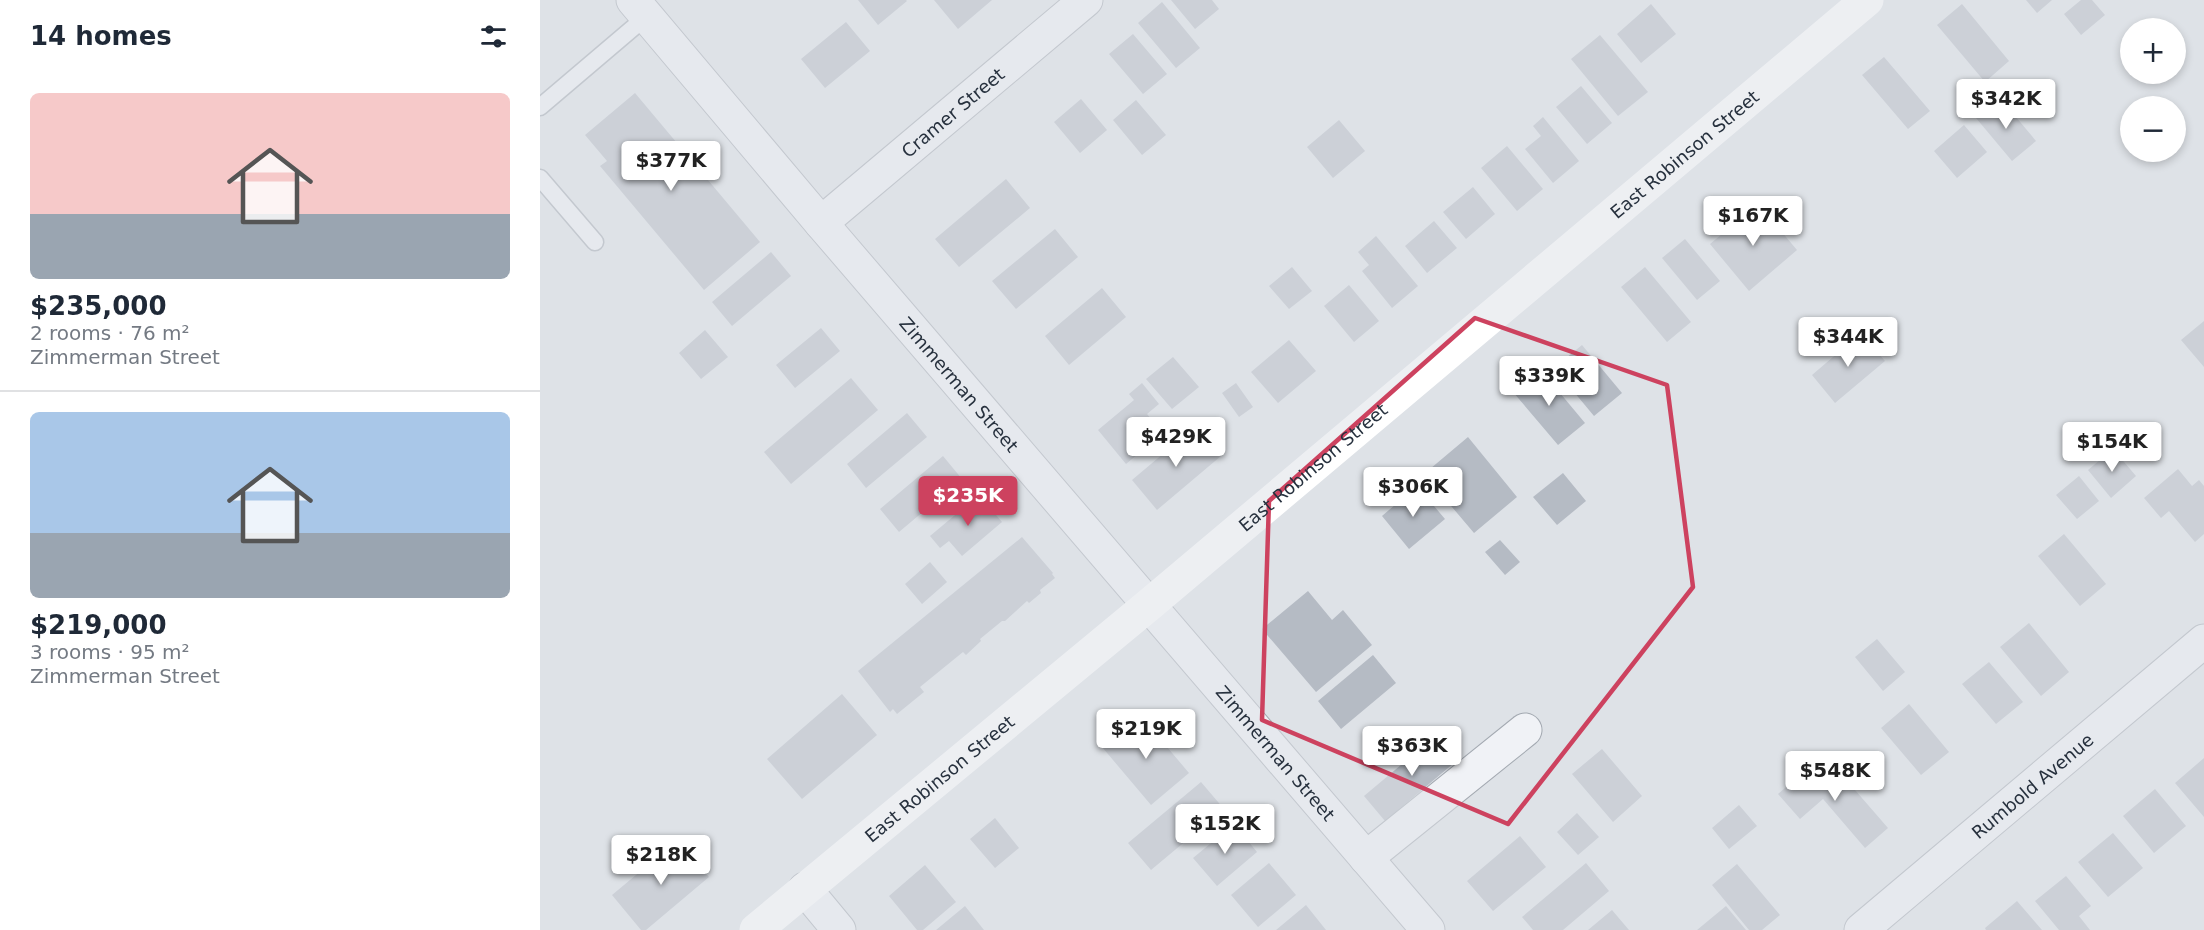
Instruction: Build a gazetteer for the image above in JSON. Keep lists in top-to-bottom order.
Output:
{
  "streets": {
    "street": [
      "Cramer Street",
      "East Robinson Street",
      "Zimmerman Street",
      "Rumbold Avenue"
    ]
  },
  "crossings": [
    ["Cramer Street", "Zimmerman Street"],
    ["East Robinson Street", "Zimmerman Street"]
  ],
  "page": {
    "heading": "14 homes",
    "map_buttons": ["+", "−"],
    "list": [
      {
        "name": "$235,000",
        "note": "2 rooms · 76 m² · Zimmerman Street"
      },
      {
        "name": "$219,000",
        "note": "3 rooms · 95 m² · Zimmerman Street"
      }
    ],
    "price": [
      "$342K",
      "$377K",
      "$167K",
      "$344K",
      "$339K",
      "$429K",
      "$154K",
      "$306K",
      "$235K",
      "$219K",
      "$363K",
      "$548K",
      "$152K",
      "$218K"
    ]
  }
}
